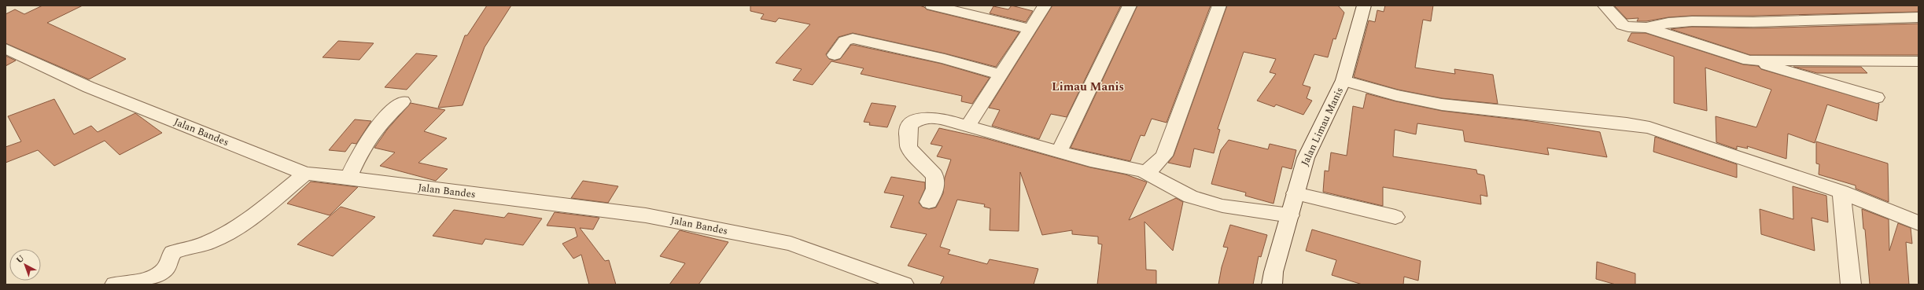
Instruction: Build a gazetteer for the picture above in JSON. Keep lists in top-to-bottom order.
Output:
{
  "streets": {
    "street": ["Jalan Limau Manis", "Jalan Bandes"]
  },
  "districts": ["Limau Manis"],
  "north": "top left"
}
